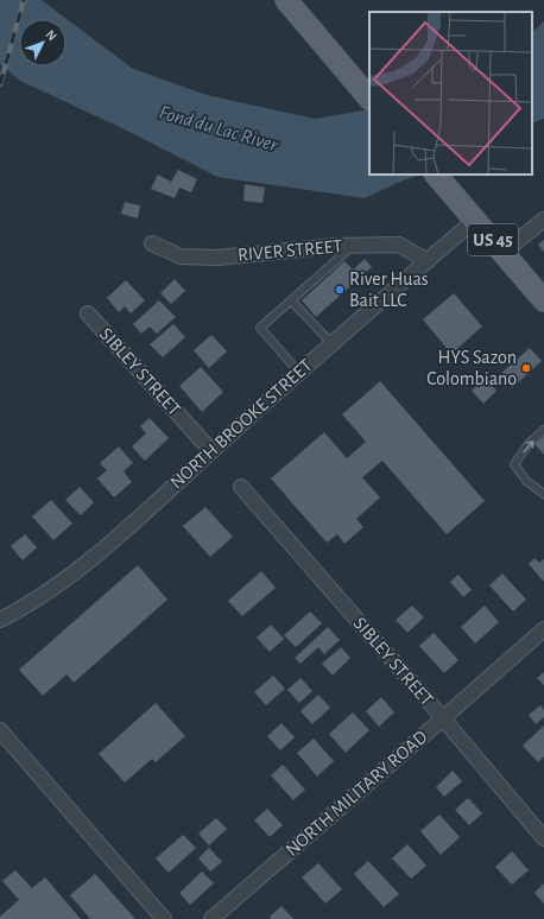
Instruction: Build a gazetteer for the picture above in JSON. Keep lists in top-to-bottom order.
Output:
{
  "streets": {
    "main road": ["US 45"],
    "street": [
      "RIVER STREET",
      "SIBLEY STREET",
      "NORTH BROOKE STREET",
      "NORTH MILITARY ROAD"
    ]
  },
  "crossings": [
    ["US 45", "NORTH BROOKE STREET"],
    ["RIVER STREET", "NORTH BROOKE STREET"],
    ["SIBLEY STREET", "NORTH BROOKE STREET"],
    ["SIBLEY STREET", "NORTH MILITARY ROAD"]
  ],
  "water": ["Fond du Lac River"],
  "places": ["River Huas Bait LLC", "HYS Sazon Colombiano"],
  "north": "top right"
}
